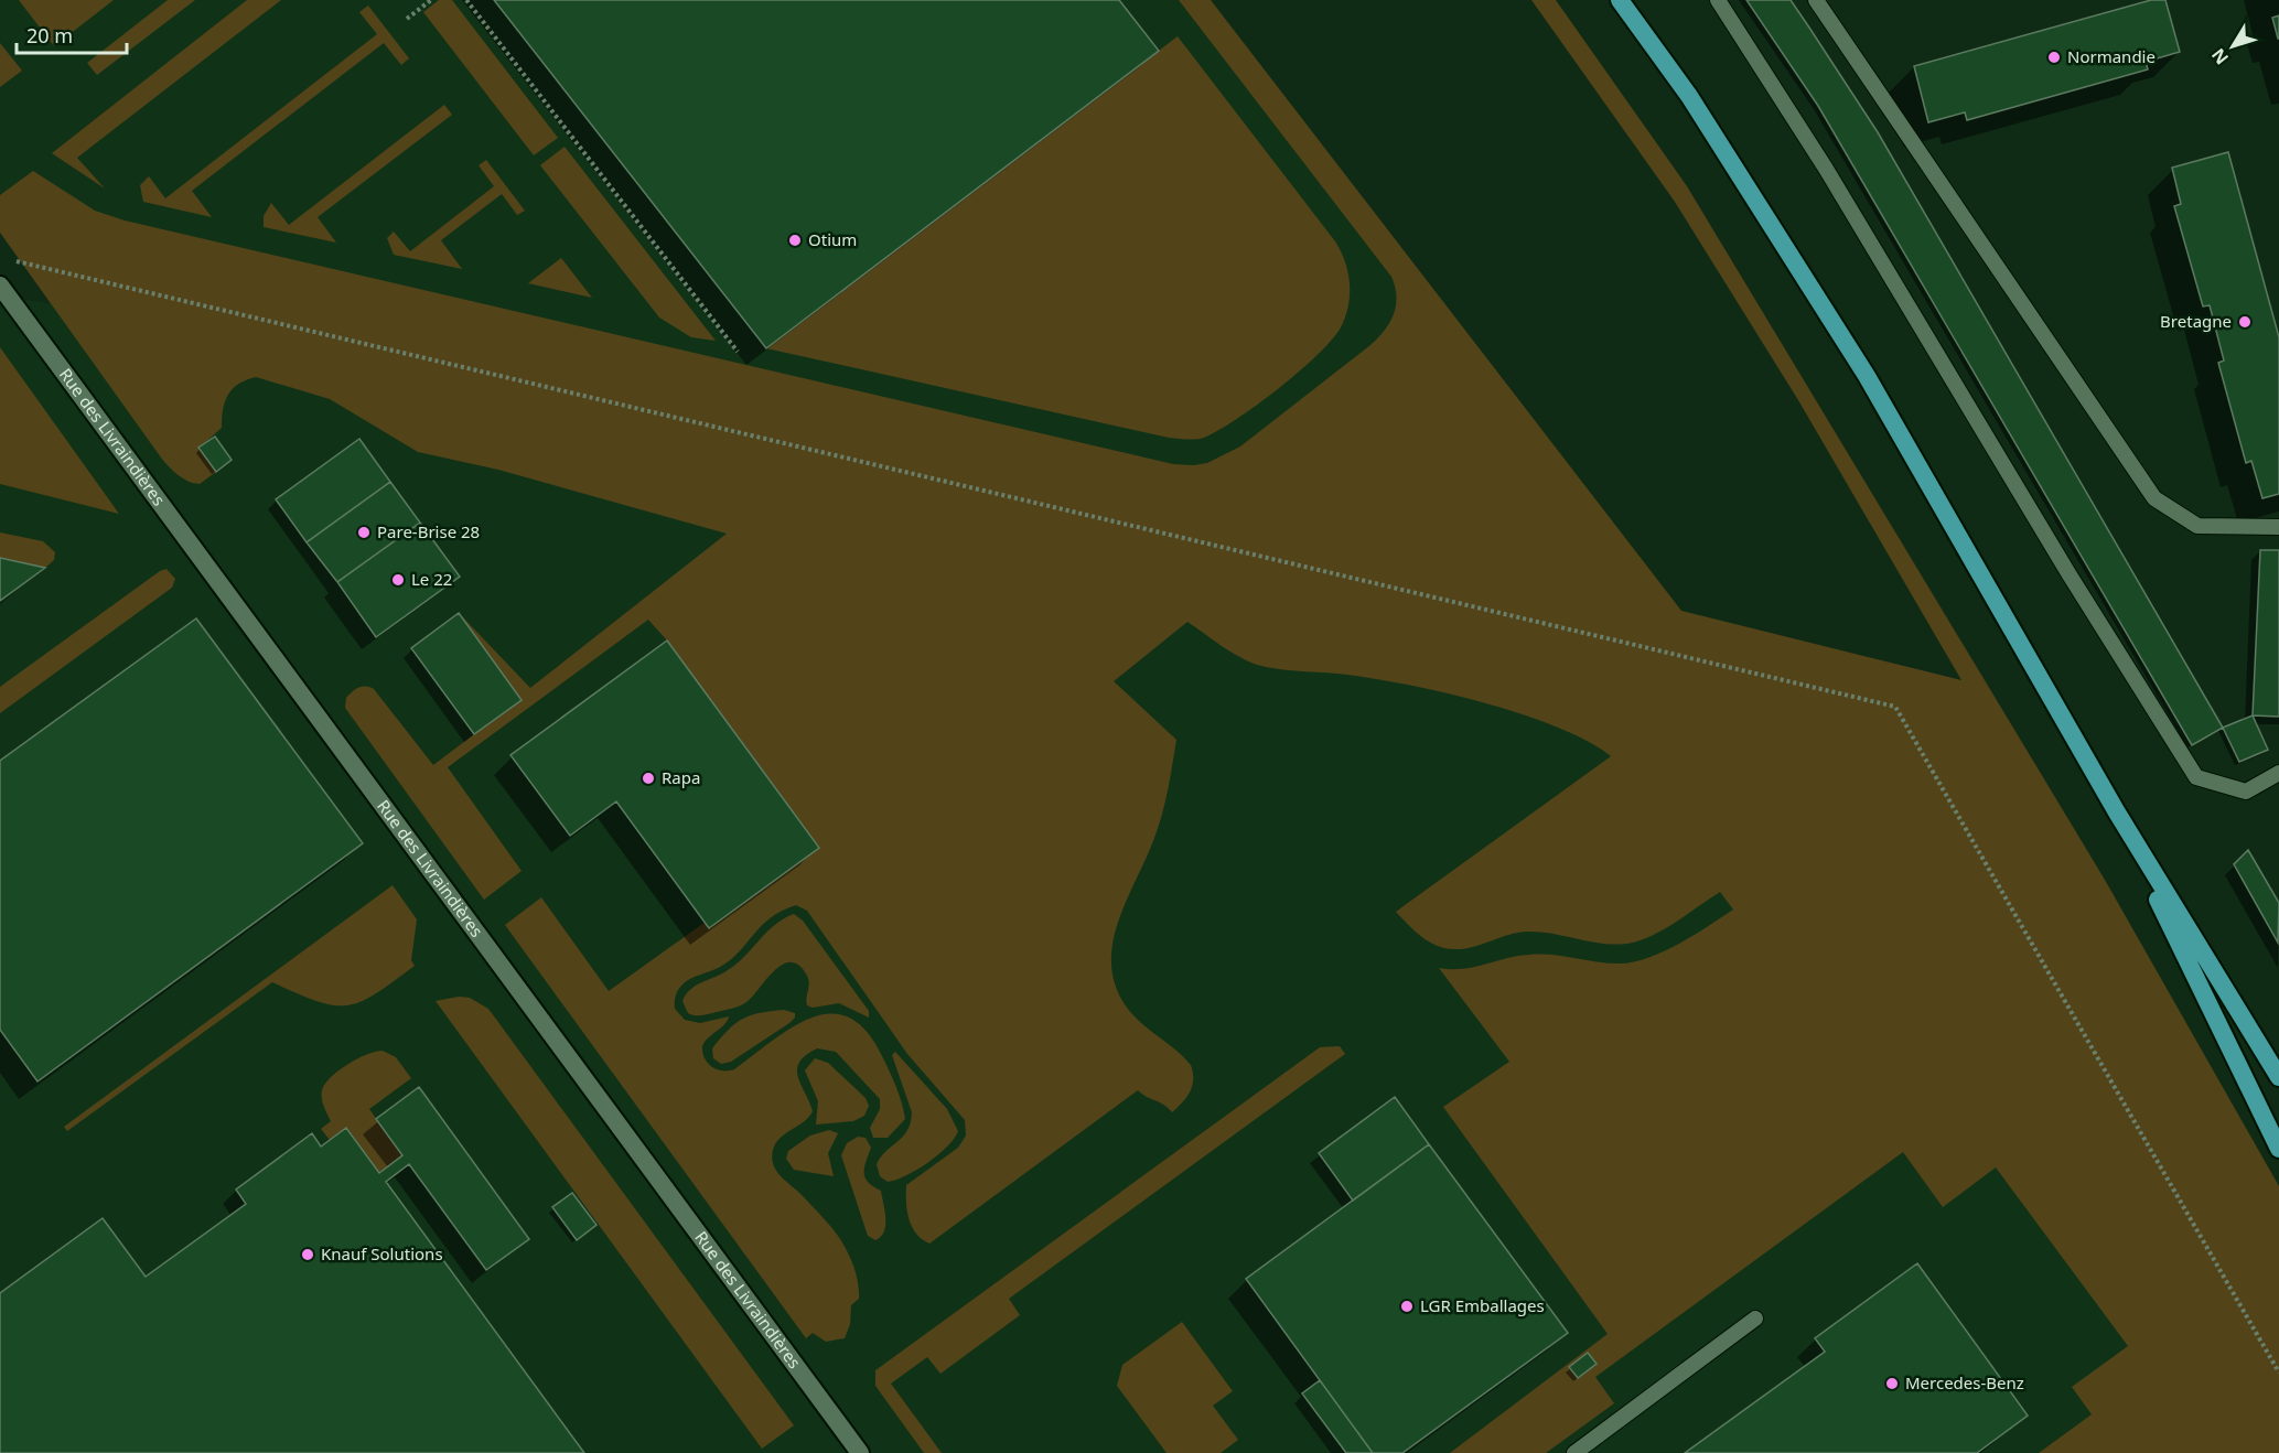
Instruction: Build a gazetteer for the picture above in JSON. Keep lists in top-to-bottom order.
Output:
{
  "streets": {
    "street": ["Rue des Livraindières"]
  },
  "places": [
    "Normandie",
    "Otium",
    "Bretagne",
    "Pare-Brise 28",
    "Le 22",
    "Rapa",
    "Knauf Solutions",
    "LGR Emballages",
    "Mercedes-Benz"
  ],
  "scale_bar": "20 m",
  "north": "bottom left"
}
